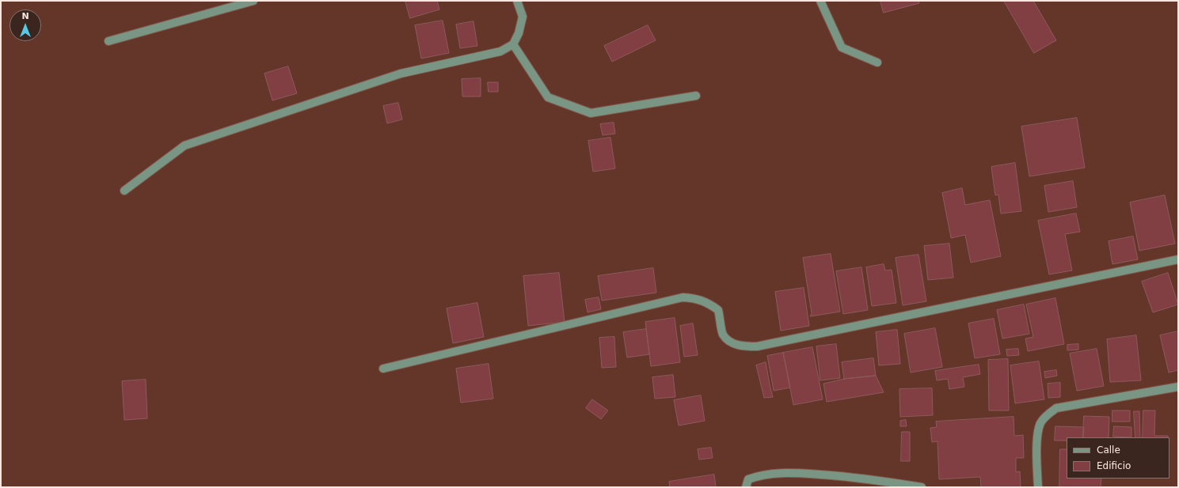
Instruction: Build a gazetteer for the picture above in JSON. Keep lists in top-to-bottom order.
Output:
{
  "legend": ["Calle", "Edificio"],
  "north": "top"
}
